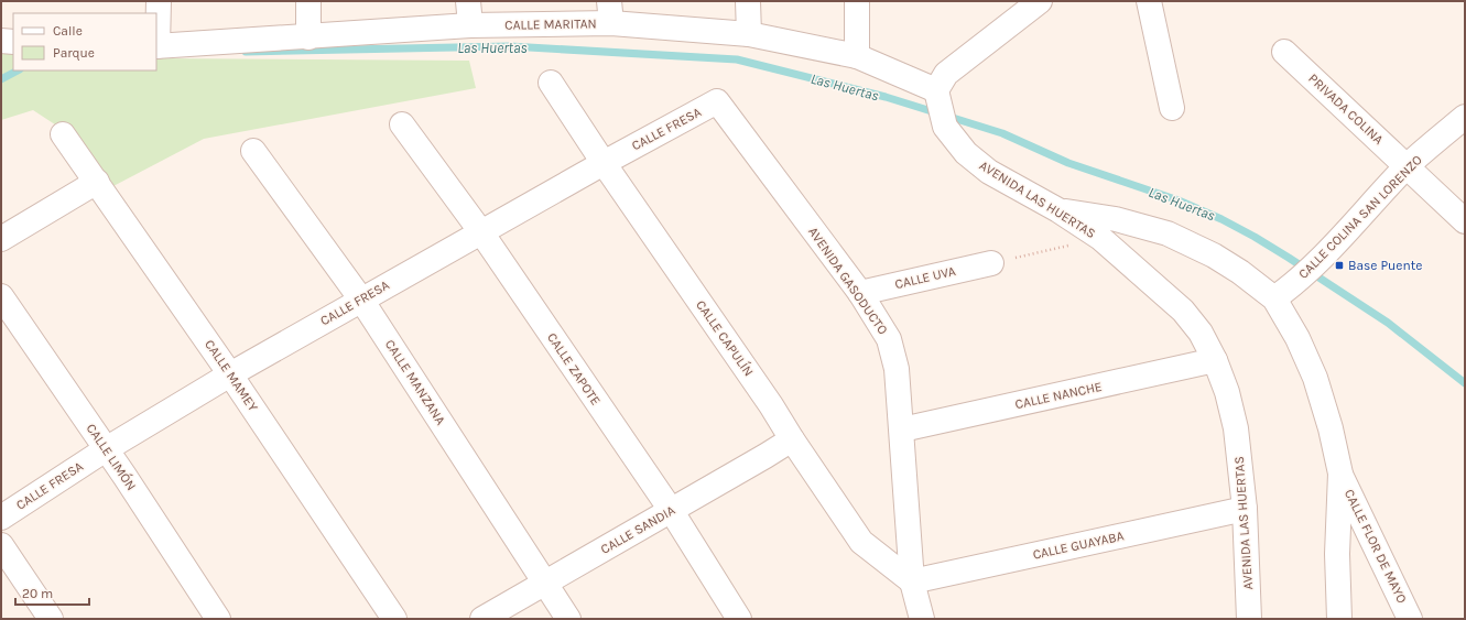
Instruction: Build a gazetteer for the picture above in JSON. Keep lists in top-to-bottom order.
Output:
{
  "streets": {
    "street": [
      "CALLE MARITAN",
      "PRIVADA COLINA",
      "CALLE FRESA",
      "AVENIDA LAS HUERTAS",
      "CALLE COLINA SAN LORENZO",
      "CALLE UVA",
      "AVENIDA GASODUCTO",
      "CALLE CAPULÍN",
      "CALLE ZAPOTE",
      "CALLE MAMEY",
      "CALLE MANZANA",
      "CALLE NANCHE",
      "CALLE LIMÓN",
      "CALLE SANDIA",
      "CALLE GUAYABA",
      "CALLE FLOR DE MAYO"
    ]
  },
  "crossings": [
    ["CALLE MARITAN", "AVENIDA LAS HUERTAS"],
    ["PRIVADA COLINA", "CALLE COLINA SAN LORENZO"],
    ["CALLE FRESA", "AVENIDA GASODUCTO"],
    ["CALLE FRESA", "CALLE CAPULÍN"],
    ["CALLE FRESA", "CALLE ZAPOTE"],
    ["CALLE FRESA", "CALLE MAMEY"],
    ["CALLE FRESA", "CALLE MANZANA"],
    ["CALLE FRESA", "CALLE LIMÓN"],
    ["AVENIDA LAS HUERTAS", "CALLE NANCHE"],
    ["AVENIDA LAS HUERTAS", "CALLE GUAYABA"],
    ["CALLE UVA", "AVENIDA GASODUCTO"],
    ["AVENIDA GASODUCTO", "CALLE CAPULÍN"],
    ["AVENIDA GASODUCTO", "CALLE NANCHE"],
    ["AVENIDA GASODUCTO", "CALLE GUAYABA"],
    ["CALLE CAPULÍN", "CALLE SANDIA"],
    ["CALLE CAPULÍN", "CALLE GUAYABA"],
    ["CALLE ZAPOTE", "CALLE SANDIA"],
    ["CALLE MANZANA", "CALLE SANDIA"]
  ],
  "water": ["Las Huertas"],
  "places": {
    "transit": ["Base Puente"]
  },
  "legend": ["Calle", "Parque"],
  "scale_bar": "20 m"
}
